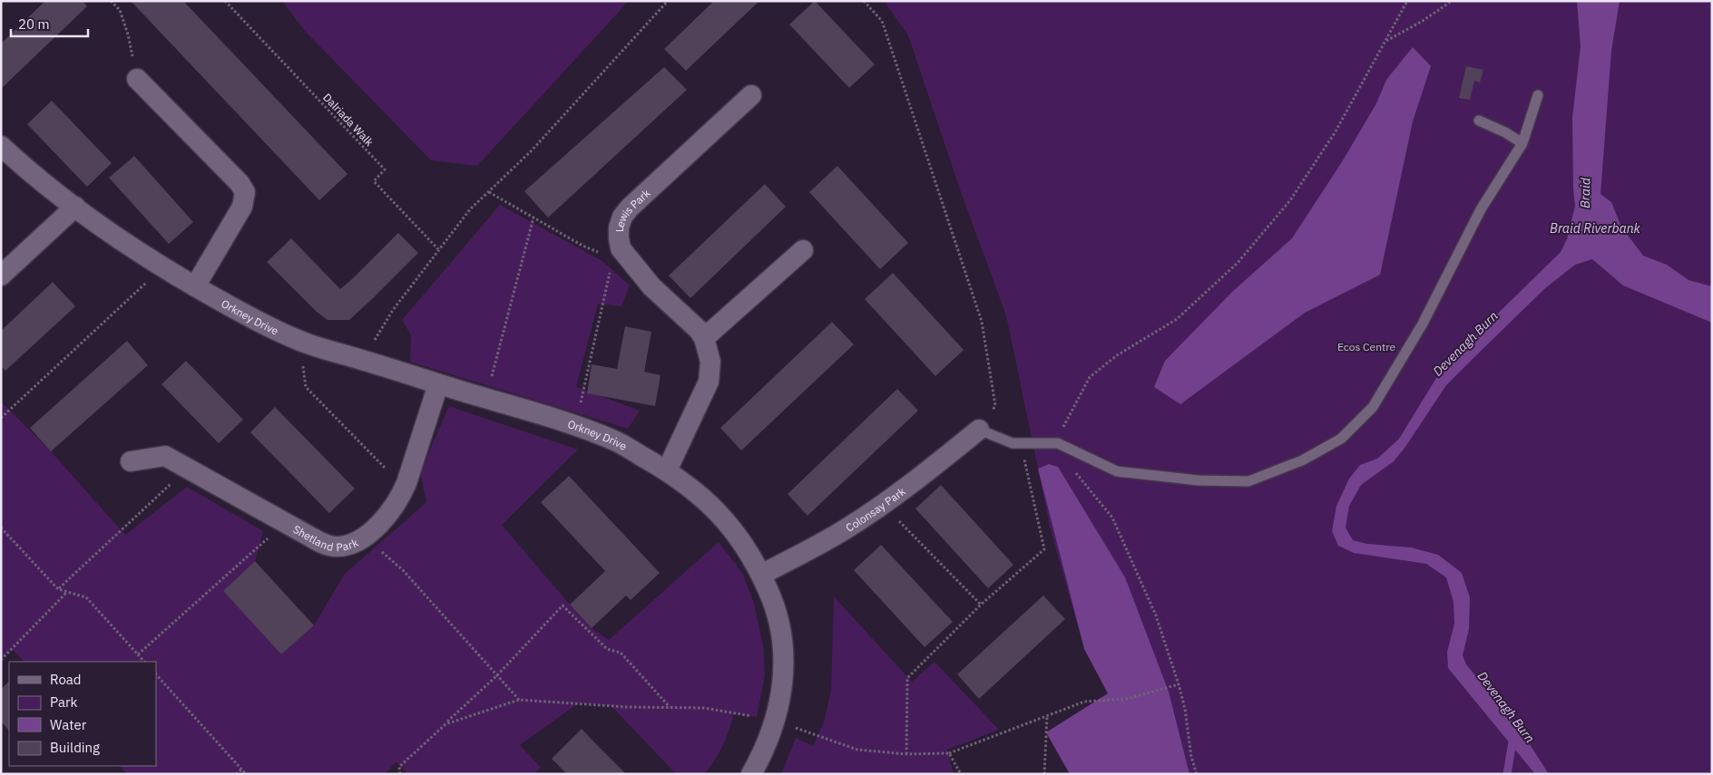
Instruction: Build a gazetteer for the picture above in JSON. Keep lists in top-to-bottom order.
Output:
{
  "streets": {
    "street": [
      "Lewis Park",
      "Orkney Drive",
      "Colonsay Park",
      "Shetland Park"
    ],
    "path": ["Dalriada Walk"]
  },
  "crossings": [
    ["Lewis Park", "Orkney Drive"],
    ["Orkney Drive", "Colonsay Park"],
    ["Orkney Drive", "Shetland Park"]
  ],
  "water": ["Braid", "Braid Riverbank", "Devenagh Burn"],
  "parks": ["Ecos Centre"],
  "legend": [
    "Road",
    "Park",
    "Water",
    "Building"
  ],
  "scale_bar": "20 m"
}
